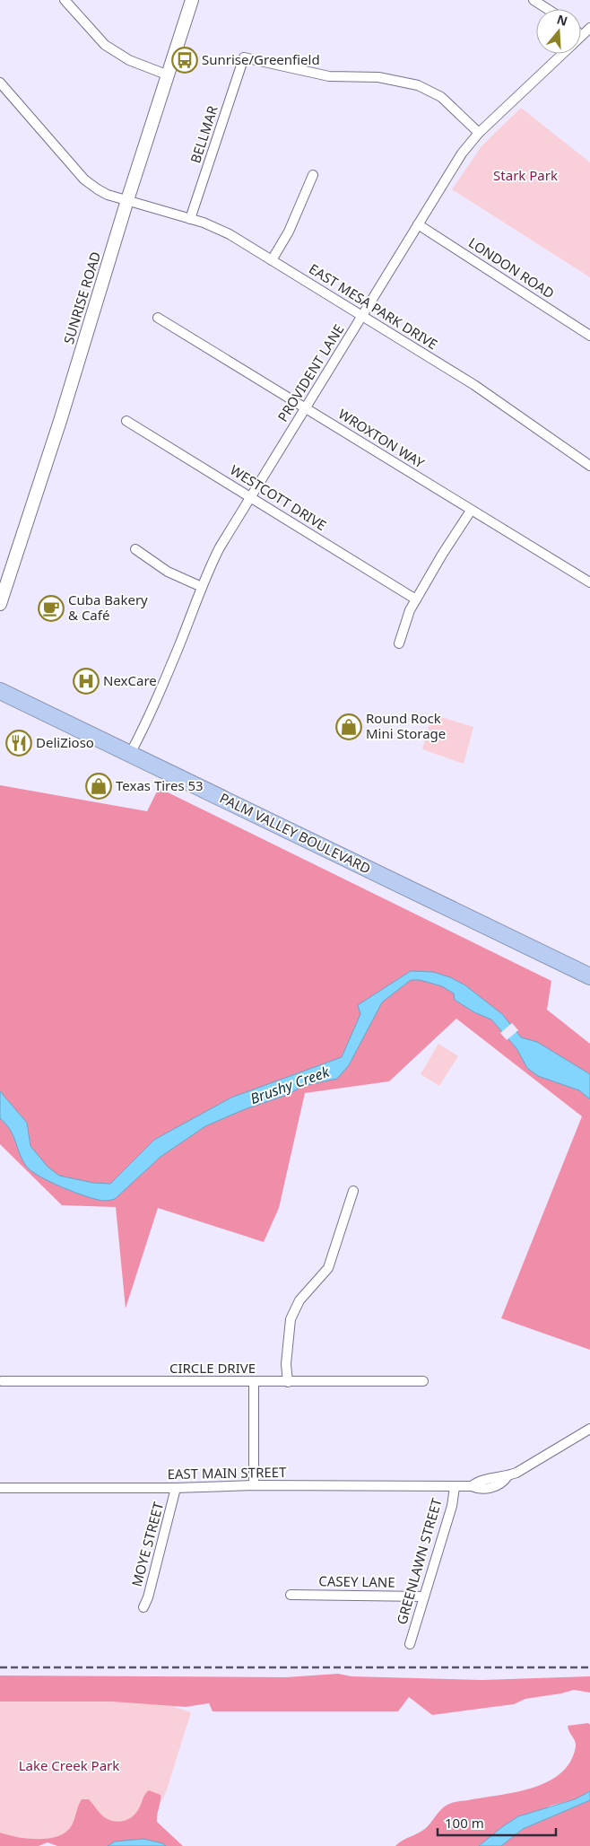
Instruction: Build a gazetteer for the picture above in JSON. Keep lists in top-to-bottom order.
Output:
{
  "streets": {
    "highway": ["PALM VALLEY BOULEVARD"],
    "main road": ["SUNRISE ROAD"],
    "street": [
      "BELLMAR",
      "LONDON ROAD",
      "EAST MESA PARK DRIVE",
      "PROVIDENT LANE",
      "WROXTON WAY",
      "WESTCOTT DRIVE",
      "CIRCLE DRIVE",
      "EAST MAIN STREET",
      "MOYE STREET",
      "GREENLAWN STREET",
      "CASEY LANE"
    ]
  },
  "crossings": [
    ["BELLMAR", "EAST MESA PARK DRIVE"],
    ["BELLMAR", "PROVIDENT LANE"],
    ["LONDON ROAD", "PROVIDENT LANE"],
    ["SUNRISE ROAD", "EAST MESA PARK DRIVE"],
    ["EAST MESA PARK DRIVE", "PROVIDENT LANE"],
    ["PROVIDENT LANE", "WROXTON WAY"],
    ["PROVIDENT LANE", "WESTCOTT DRIVE"],
    ["PROVIDENT LANE", "PALM VALLEY BOULEVARD"],
    ["EAST MAIN STREET", "MOYE STREET"],
    ["EAST MAIN STREET", "GREENLAWN STREET"],
    ["GREENLAWN STREET", "CASEY LANE"]
  ],
  "water": ["Brushy Creek"],
  "parks": ["Stark Park", "Lake Creek Park"],
  "places": {
    "bus stop": ["Sunrise/Greenfield"],
    "cafe": ["Cuba Bakery & Café"],
    "hospital": ["NexCare"],
    "shop": ["Round Rock Mini Storage", "Texas Tires 53"],
    "restaurant": ["DeliZioso"]
  },
  "scale_bar": "100 m",
  "north": "top"
}
